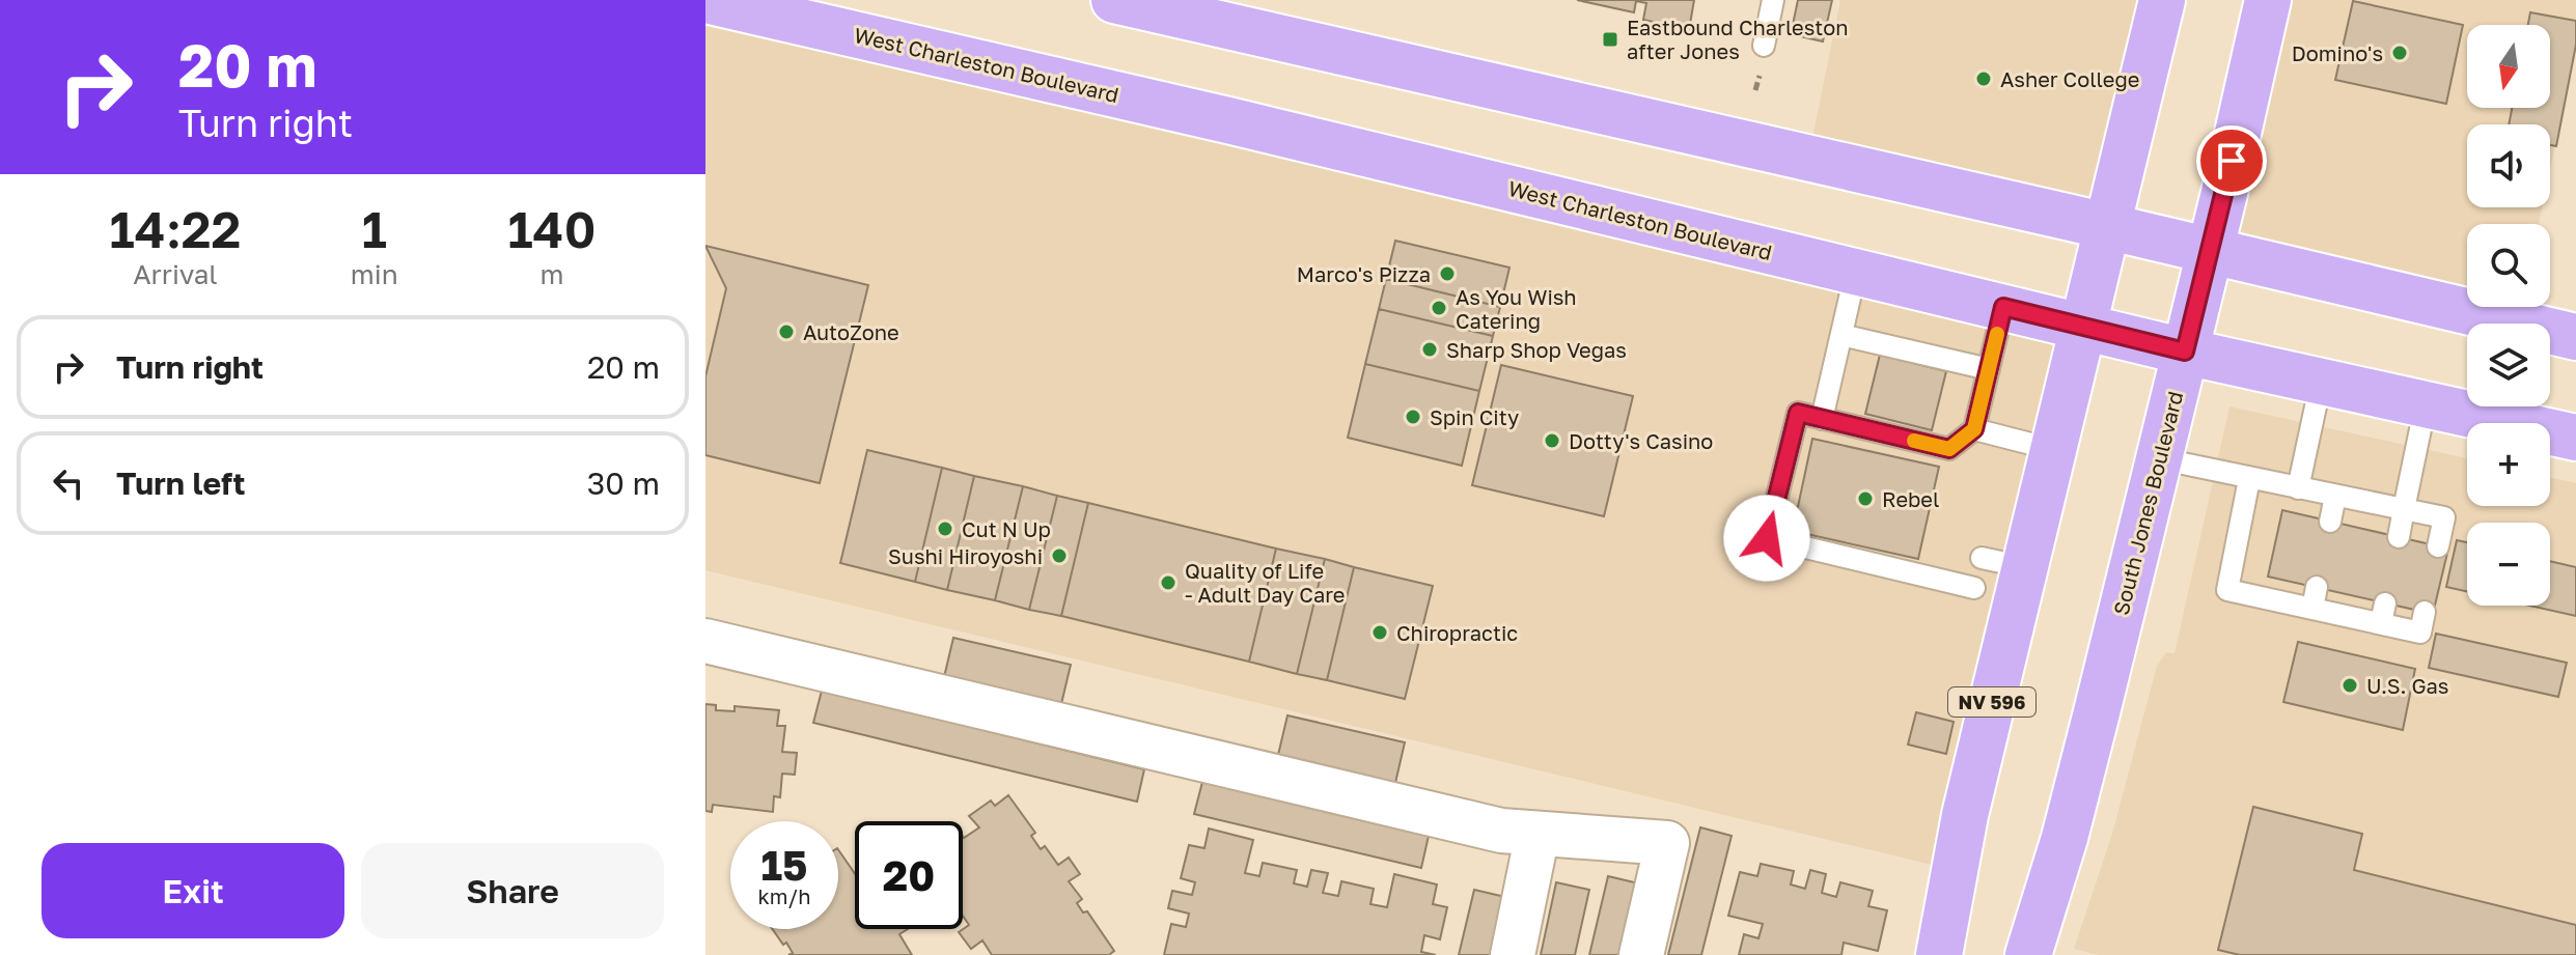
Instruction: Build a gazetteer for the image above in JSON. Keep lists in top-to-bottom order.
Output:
{
  "streets": {
    "main road": ["West Charleston Boulevard", "South Jones Boulevard", "NV 596"]
  },
  "crossings": [
    ["West Charleston Boulevard", "South Jones Boulevard"],
    ["West Charleston Boulevard", "NV 596"]
  ],
  "places": {
    "transit": ["Eastbound Charleston after Jones"],
    "other": [
      "Domino's",
      "Asher College",
      "Marco's Pizza",
      "As You Wish Catering",
      "AutoZone",
      "Sharp Shop Vegas",
      "Spin City",
      "Dotty's Casino",
      "Rebel",
      "Cut N Up",
      "Sushi Hiroyoshi",
      "Quality of Life - Adult Day Care",
      "Chiropractic",
      "U.S. Gas"
    ]
  },
  "north": "bottom",
  "page": {
    "turn": ["20 m", "Turn right"],
    "map_buttons": ["+", "−"],
    "eta": [
      "14:22",
      "Arrival",
      "1",
      "min",
      "140",
      "m"
    ],
    "list": [
      {
        "name": "Turn right",
        "value": "20 m"
      },
      {
        "name": "Turn left",
        "value": "30 m"
      }
    ],
    "speed": "15 km/h",
    "limit": "20",
    "buttons": ["Exit", "Share"]
  }
}
